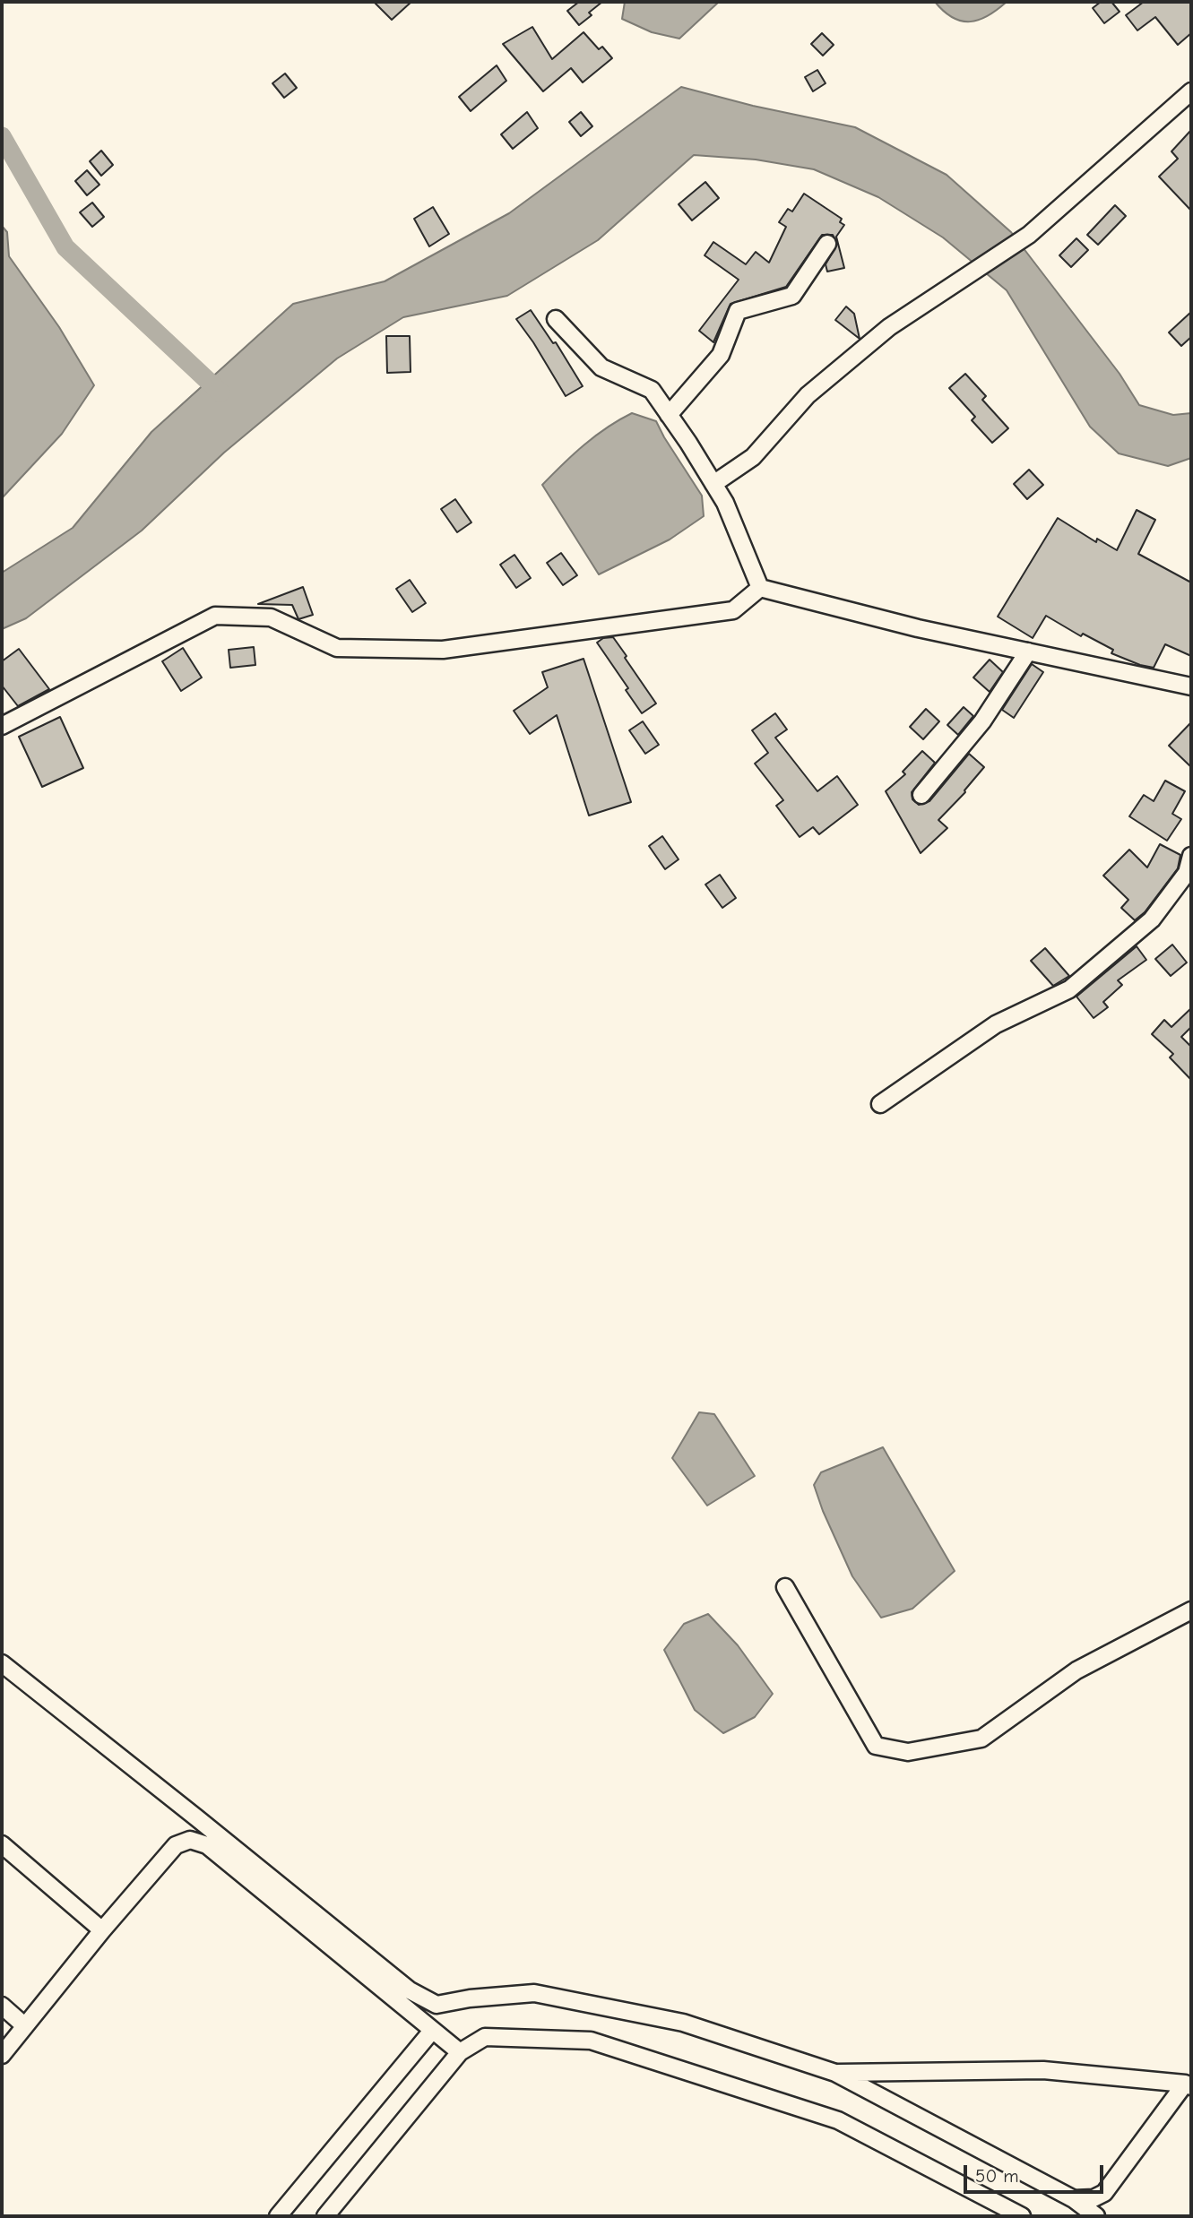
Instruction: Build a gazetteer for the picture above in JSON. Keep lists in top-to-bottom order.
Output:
{
  "scale_bar": "50 m"
}
